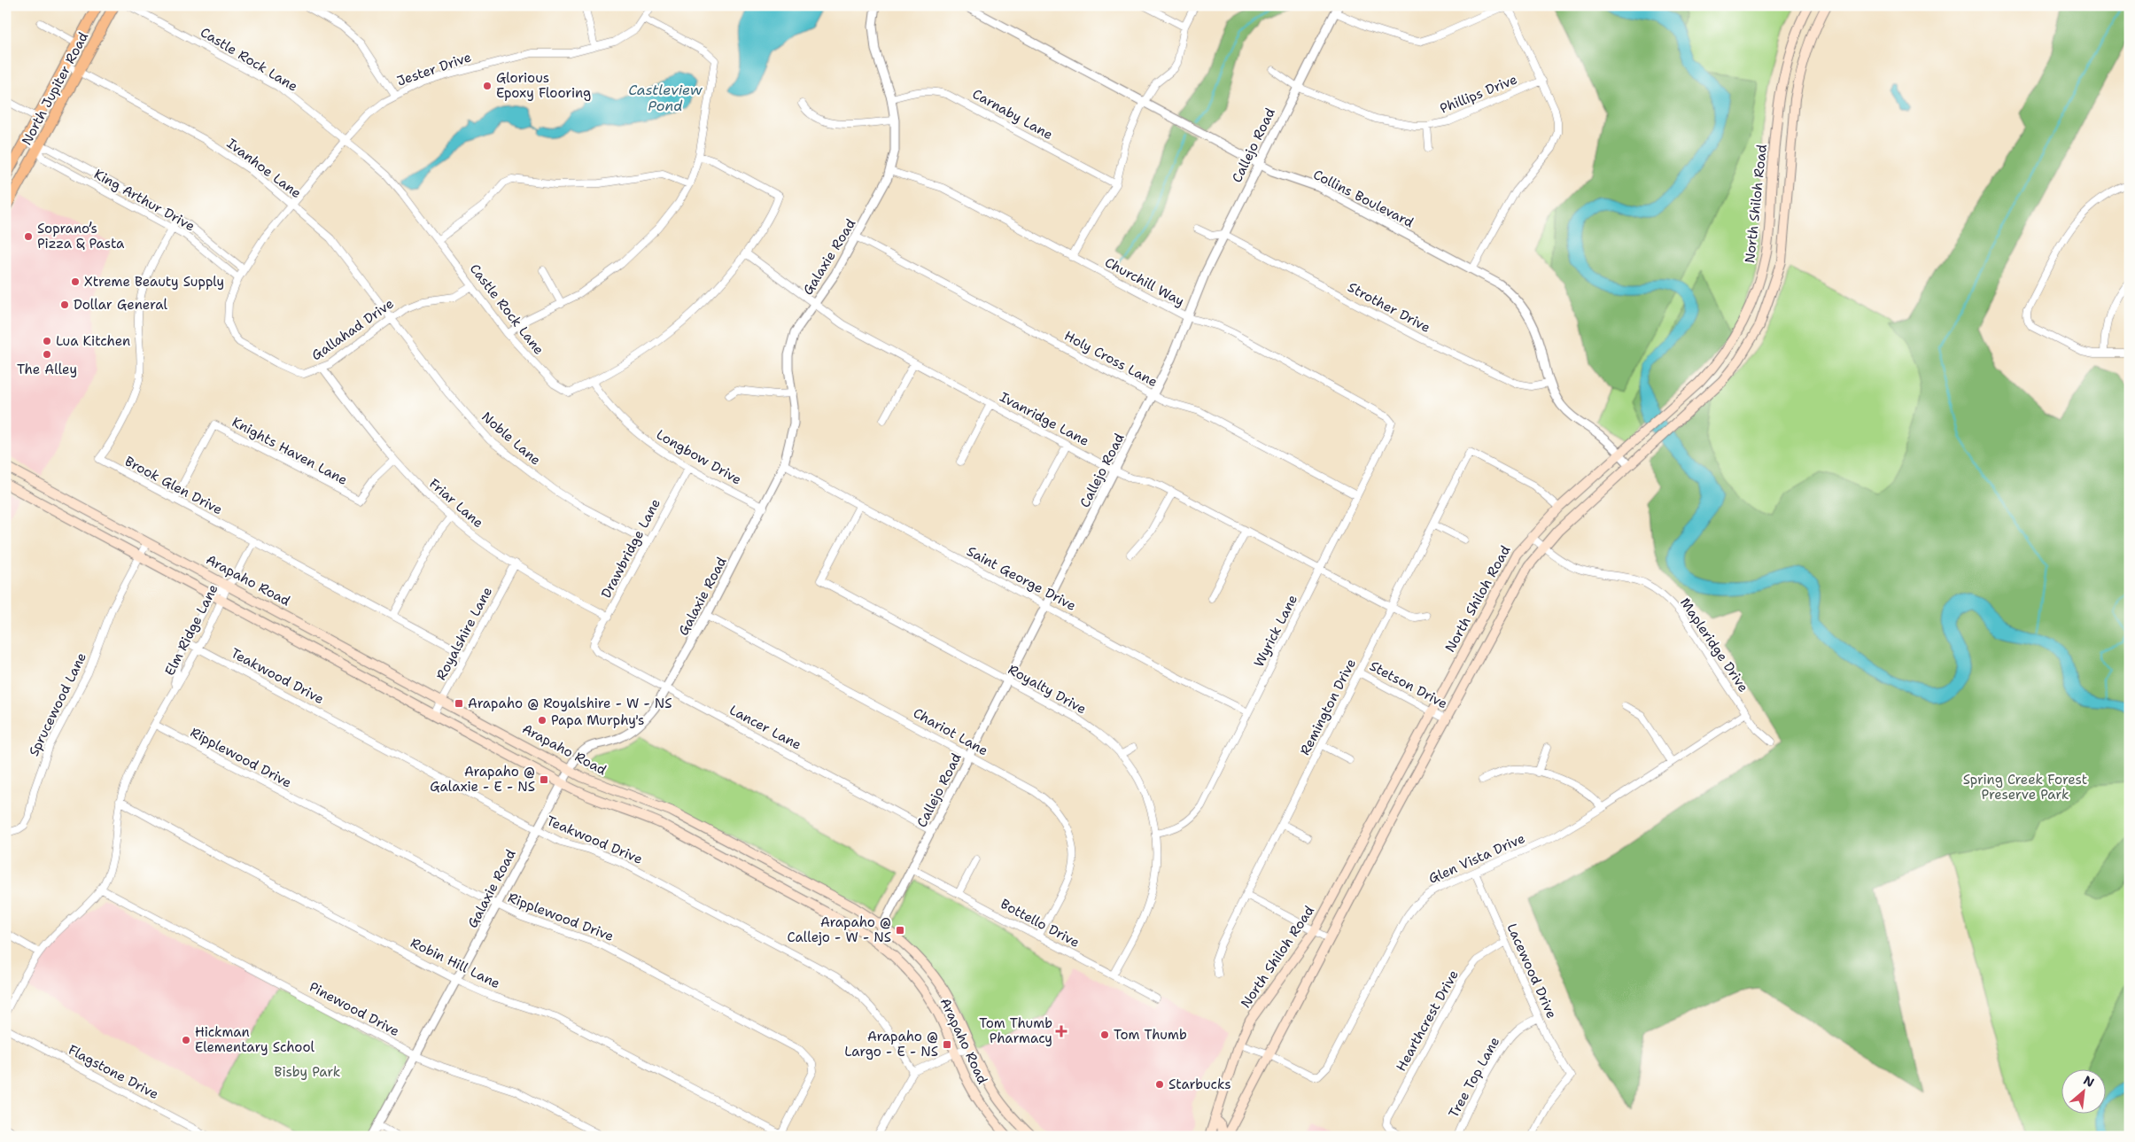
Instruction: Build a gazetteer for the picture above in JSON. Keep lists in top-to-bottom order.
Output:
{
  "streets": {
    "main road": ["North Jupiter Road", "North Shiloh Road", "Arapaho Road"],
    "street": [
      "Castle Rock Lane",
      "Jester Drive",
      "Phillips Drive",
      "Carnaby Lane",
      "Callejo Road",
      "Ivanhoe Lane",
      "Collins Boulevard",
      "King Arthur Drive",
      "Galaxie Road",
      "Churchill Way",
      "Strother Drive",
      "Gallahad Drive",
      "Holy Cross Lane",
      "Ivanridge Lane",
      "Noble Lane",
      "Knights Haven Lane",
      "Longbow Drive",
      "Brook Glen Drive",
      "Friar Lane",
      "Drawbridge Lane",
      "Saint George Drive",
      "Elm Ridge Lane",
      "Wyrick Lane",
      "Royalshire Lane",
      "Mapleridge Drive",
      "Teakwood Drive",
      "Stetson Drive",
      "Royalty Drive",
      "Sprucewood Lane",
      "Remington Drive",
      "Lancer Lane",
      "Chariot Lane",
      "Ripplewood Drive",
      "Glen Vista Drive",
      "Bottello Drive",
      "Robin Hill Lane",
      "Lacewood Drive",
      "Pinewood Drive",
      "Hearthcrest Drive",
      "Flagstone Drive",
      "Tree Top Lane"
    ]
  },
  "crossings": [
    ["Castle Rock Lane", "Jester Drive"],
    ["Castle Rock Lane", "Gallahad Drive"],
    ["Castle Rock Lane", "Ivanridge Lane"],
    ["Castle Rock Lane", "Longbow Drive"],
    ["Jester Drive", "Ivanhoe Lane"],
    ["Jester Drive", "King Arthur Drive"],
    ["Jester Drive", "Gallahad Drive"],
    ["North Jupiter Road", "Ivanhoe Lane"],
    ["North Jupiter Road", "King Arthur Drive"],
    ["Phillips Drive", "Callejo Road"],
    ["Carnaby Lane", "Galaxie Road"],
    ["Callejo Road", "Collins Boulevard"],
    ["Callejo Road", "Churchill Way"],
    ["Callejo Road", "Strother Drive"],
    ["Callejo Road", "Holy Cross Lane"],
    ["Callejo Road", "Ivanridge Lane"],
    ["Callejo Road", "Saint George Drive"],
    ["Callejo Road", "Arapaho Road"],
    ["Callejo Road", "Royalty Drive"],
    ["Callejo Road", "Lancer Lane"],
    ["Callejo Road", "Chariot Lane"],
    ["Callejo Road", "Bottello Drive"],
    ["Ivanhoe Lane", "Gallahad Drive"],
    ["Ivanhoe Lane", "Noble Lane"],
    ["Collins Boulevard", "North Shiloh Road"],
    ["Collins Boulevard", "Strother Drive"],
    ["King Arthur Drive", "Gallahad Drive"],
    ["King Arthur Drive", "Brook Glen Drive"],
    ["North Shiloh Road", "Mapleridge Drive"],
    ["North Shiloh Road", "Stetson Drive"],
    ["North Shiloh Road", "Remington Drive"],
    ["North Shiloh Road", "Glen Vista Drive"],
    ["Galaxie Road", "Churchill Way"],
    ["Galaxie Road", "Holy Cross Lane"],
    ["Galaxie Road", "Ivanridge Lane"],
    ["Galaxie Road", "Longbow Drive"],
    ["Galaxie Road", "Saint George Drive"],
    ["Galaxie Road", "Arapaho Road"],
    ["Galaxie Road", "Teakwood Drive"],
    ["Galaxie Road", "Lancer Lane"],
    ["Galaxie Road", "Chariot Lane"],
    ["Galaxie Road", "Ripplewood Drive"],
    ["Galaxie Road", "Robin Hill Lane"],
    ["Galaxie Road", "Pinewood Drive"],
    ["Churchill Way", "Wyrick Lane"],
    ["Gallahad Drive", "Noble Lane"],
    ["Gallahad Drive", "Friar Lane"],
    ["Holy Cross Lane", "Wyrick Lane"],
    ["Ivanridge Lane", "Wyrick Lane"],
    ["Ivanridge Lane", "Remington Drive"],
    ["Noble Lane", "Drawbridge Lane"],
    ["Knights Haven Lane", "Brook Glen Drive"],
    ["Knights Haven Lane", "Friar Lane"],
    ["Longbow Drive", "Drawbridge Lane"],
    ["Brook Glen Drive", "Elm Ridge Lane"],
    ["Brook Glen Drive", "Royalshire Lane"],
    ["Friar Lane", "Drawbridge Lane"],
    ["Friar Lane", "Royalshire Lane"],
    ["Drawbridge Lane", "Lancer Lane"],
    ["Saint George Drive", "Wyrick Lane"],
    ["Saint George Drive", "Royalty Drive"],
    ["Arapaho Road", "Elm Ridge Lane"],
    ["Arapaho Road", "Royalshire Lane"],
    ["Arapaho Road", "Sprucewood Lane"],
    ["Elm Ridge Lane", "Teakwood Drive"],
    ["Elm Ridge Lane", "Ripplewood Drive"],
    ["Elm Ridge Lane", "Robin Hill Lane"],
    ["Elm Ridge Lane", "Pinewood Drive"],
    ["Wyrick Lane", "Royalty Drive"],
    ["Mapleridge Drive", "Glen Vista Drive"],
    ["Stetson Drive", "Remington Drive"],
    ["Royalty Drive", "Bottello Drive"],
    ["Chariot Lane", "Bottello Drive"],
    ["Ripplewood Drive", "Robin Hill Lane"],
    ["Glen Vista Drive", "Lacewood Drive"],
    ["Lacewood Drive", "Hearthcrest Drive"],
    ["Lacewood Drive", "Tree Top Lane"]
  ],
  "water": ["Castleview Pond"],
  "parks": ["Spring Creek Forest Preserve Park", "Bisby Park"],
  "places": {
    "other": [
      "Glorious Epoxy Flooring",
      "Soprano’s Pizza & Pasta",
      "Xtreme Beauty Supply",
      "Dollar General",
      "Lua Kitchen",
      "The Alley",
      "Papa Murphy's",
      "Tom Thumb",
      "Hickman Elementary School",
      "Starbucks"
    ],
    "transit": [
      "Arapaho @ Royalshire - W - NS",
      "Arapaho @ Galaxie - E - NS",
      "Arapaho @ Callejo - W - NS",
      "Arapaho @ Largo - E - NS"
    ],
    "health": ["Tom Thumb Pharmacy"]
  },
  "north": "top right"
}
